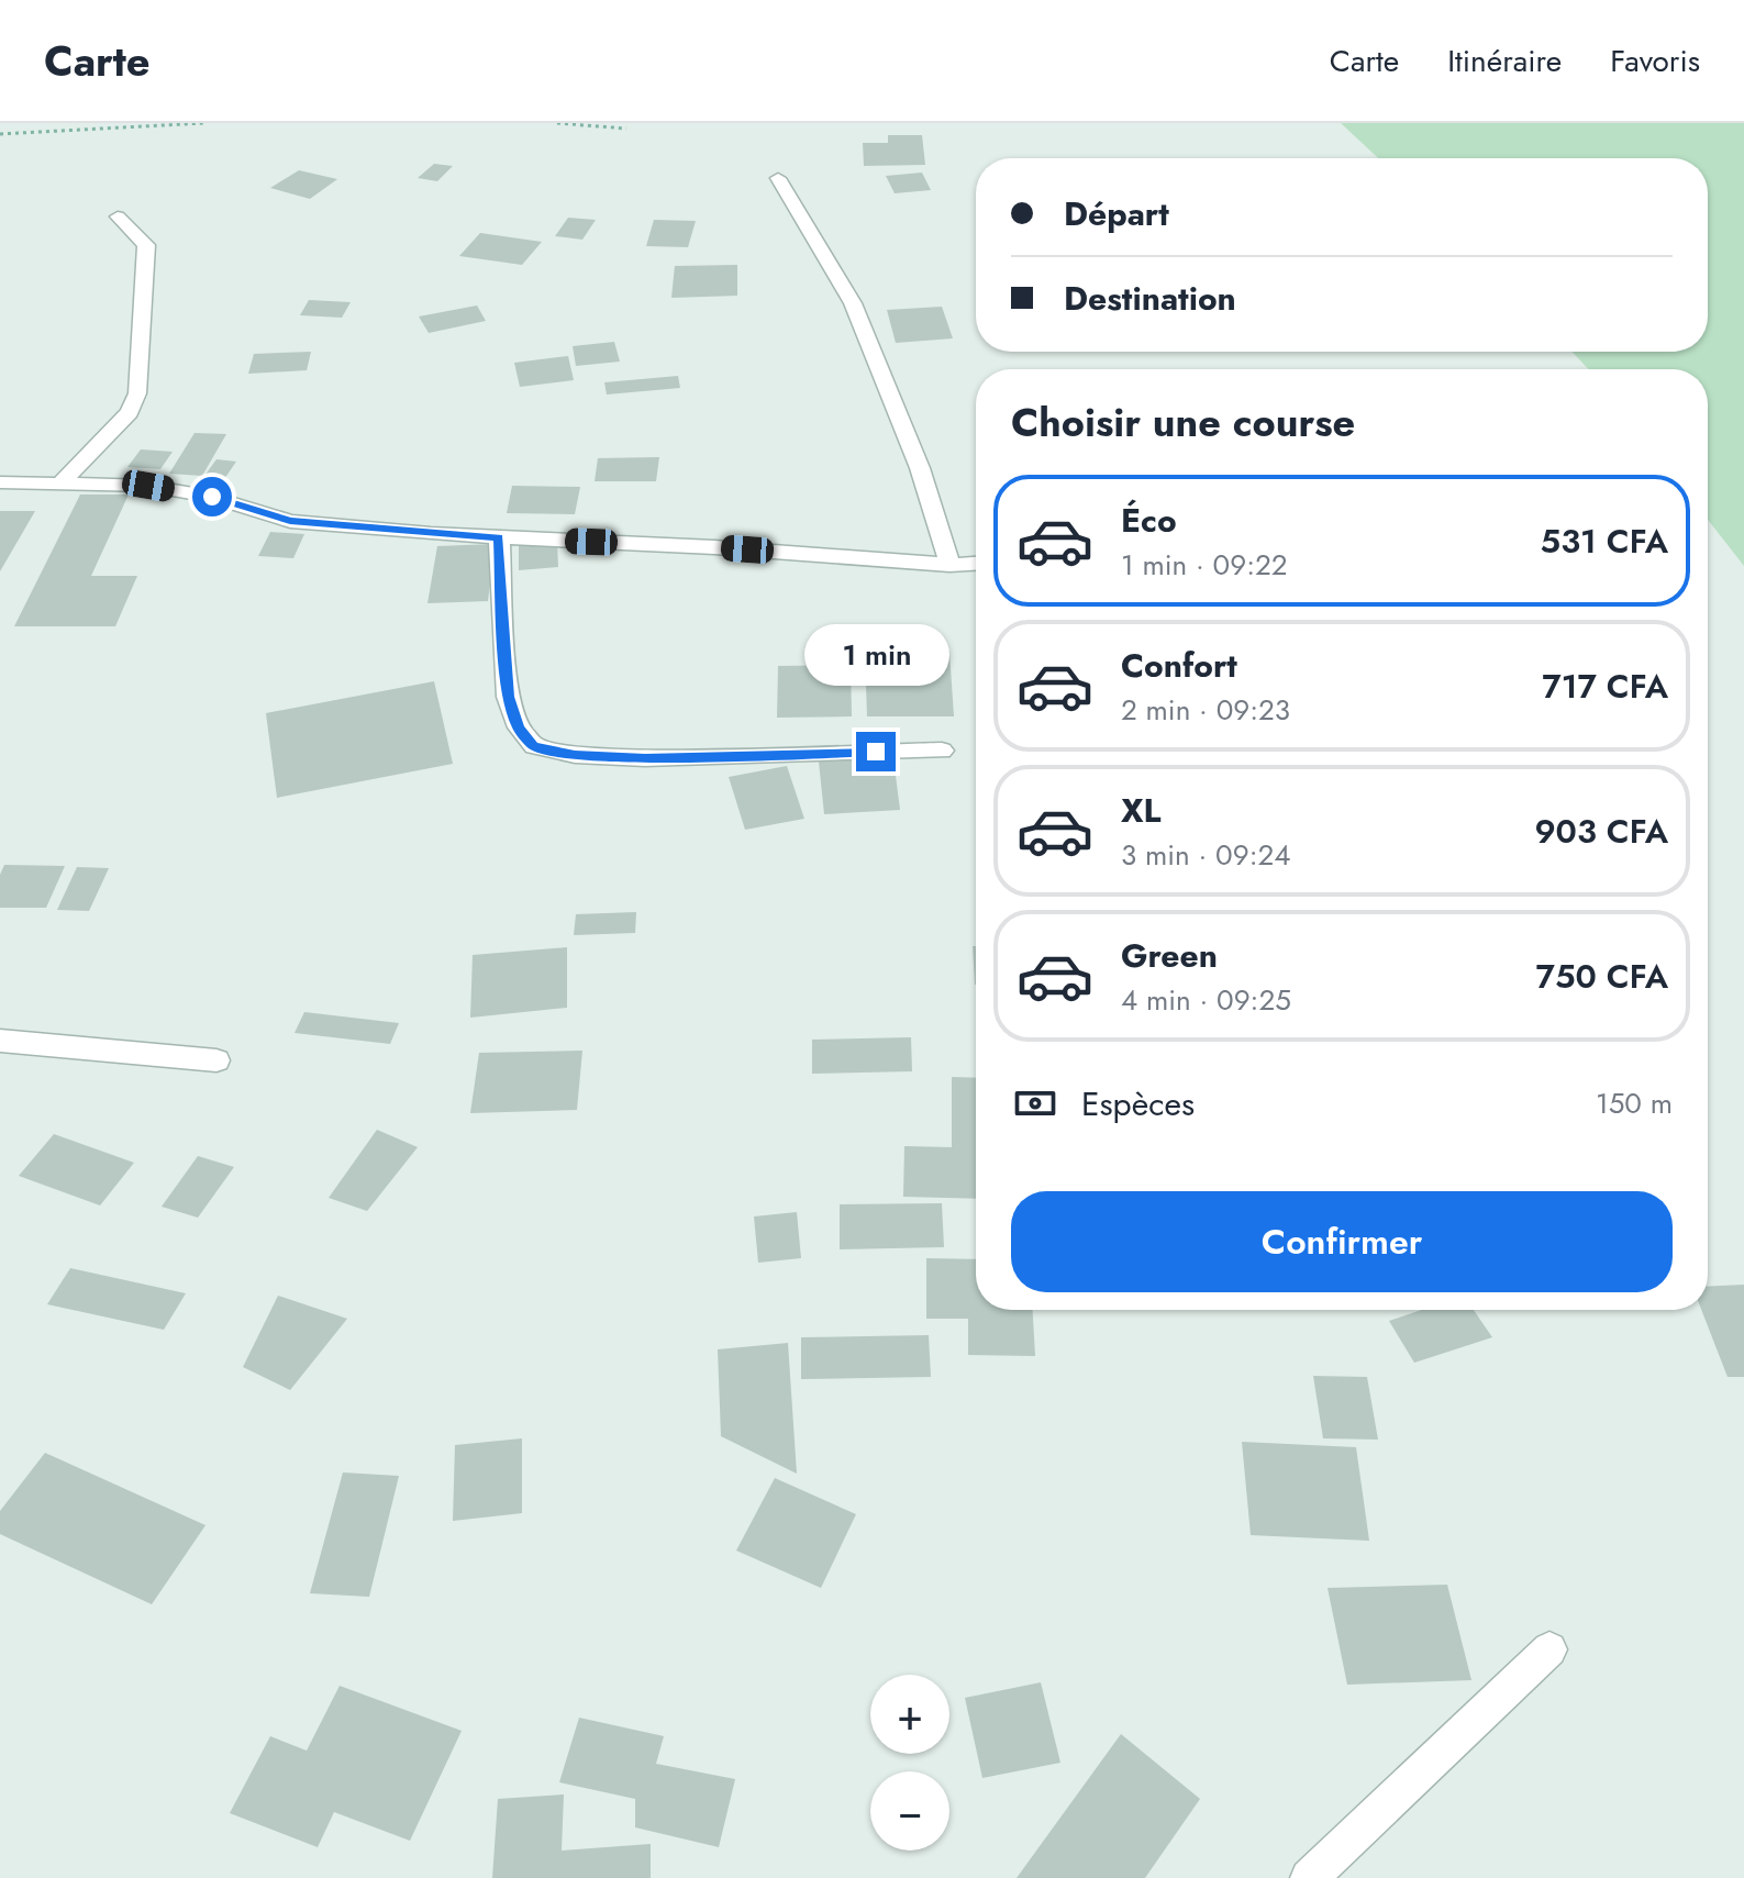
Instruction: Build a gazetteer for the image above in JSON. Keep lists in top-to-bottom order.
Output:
{
  "page": {
    "header": "Carte",
    "nav": ["Carte", "Itinéraire", "Favoris"],
    "banner": ["Départ", "Destination"],
    "heading": "Choisir une course",
    "list": [
      {
        "name": "Éco",
        "note": "1 min · 09:22",
        "value": "531 CFA"
      },
      {
        "name": "Confort",
        "note": "2 min · 09:23",
        "value": "717 CFA"
      },
      {
        "name": "XL",
        "note": "3 min · 09:24",
        "value": "903 CFA"
      },
      {
        "name": "Green",
        "note": "4 min · 09:25",
        "value": "750 CFA"
      }
    ],
    "bubble": "1 min",
    "pay": ["Espèces", "150 m"],
    "buttons": "Confirmer",
    "map_buttons": ["+", "−"]
  }
}
